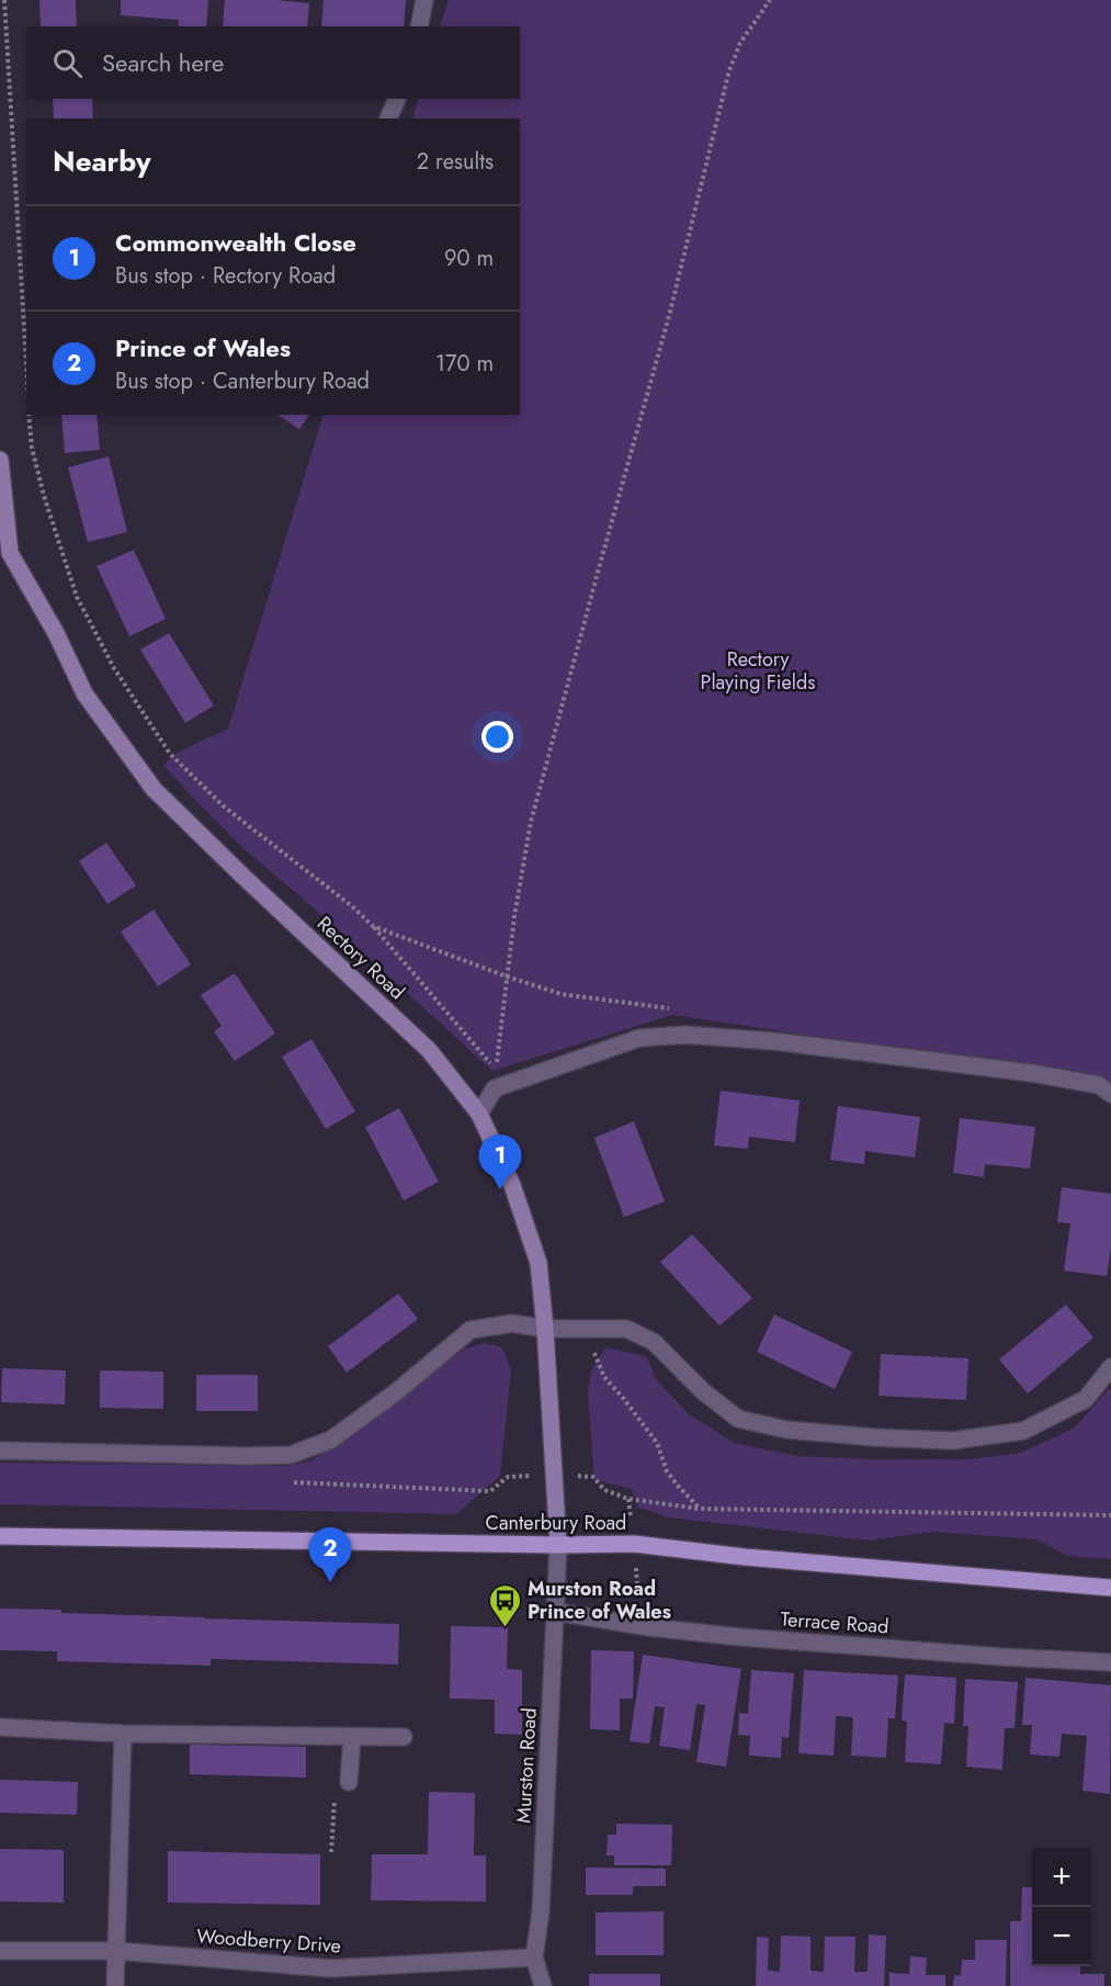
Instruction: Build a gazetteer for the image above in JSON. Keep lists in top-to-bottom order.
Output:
{
  "streets": {
    "main road": ["Canterbury Road"],
    "street": [
      "Rectory Road",
      "Terrace Road",
      "Murston Road",
      "Woodberry Drive"
    ]
  },
  "crossings": [
    ["Rectory Road", "Canterbury Road"],
    ["Rectory Road", "Murston Road"],
    ["Canterbury Road", "Murston Road"],
    ["Terrace Road", "Murston Road"],
    ["Murston Road", "Woodberry Drive"]
  ],
  "parks": ["Rectory Playing Fields"],
  "places": {
    "bus stop": ["Murston Road Prince of Wales"]
  },
  "page": {
    "search": "Search here",
    "heading": ["Nearby", "2 results"],
    "list": [
      {
        "mark": "1",
        "name": "Commonwealth Close",
        "note": "Bus stop · Rectory Road",
        "value": "90 m"
      },
      {
        "mark": "2",
        "name": "Prince of Wales",
        "note": "Bus stop · Canterbury Road",
        "value": "170 m"
      }
    ],
    "pins": ["1", "2"],
    "map_buttons": ["+", "−"]
  }
}
